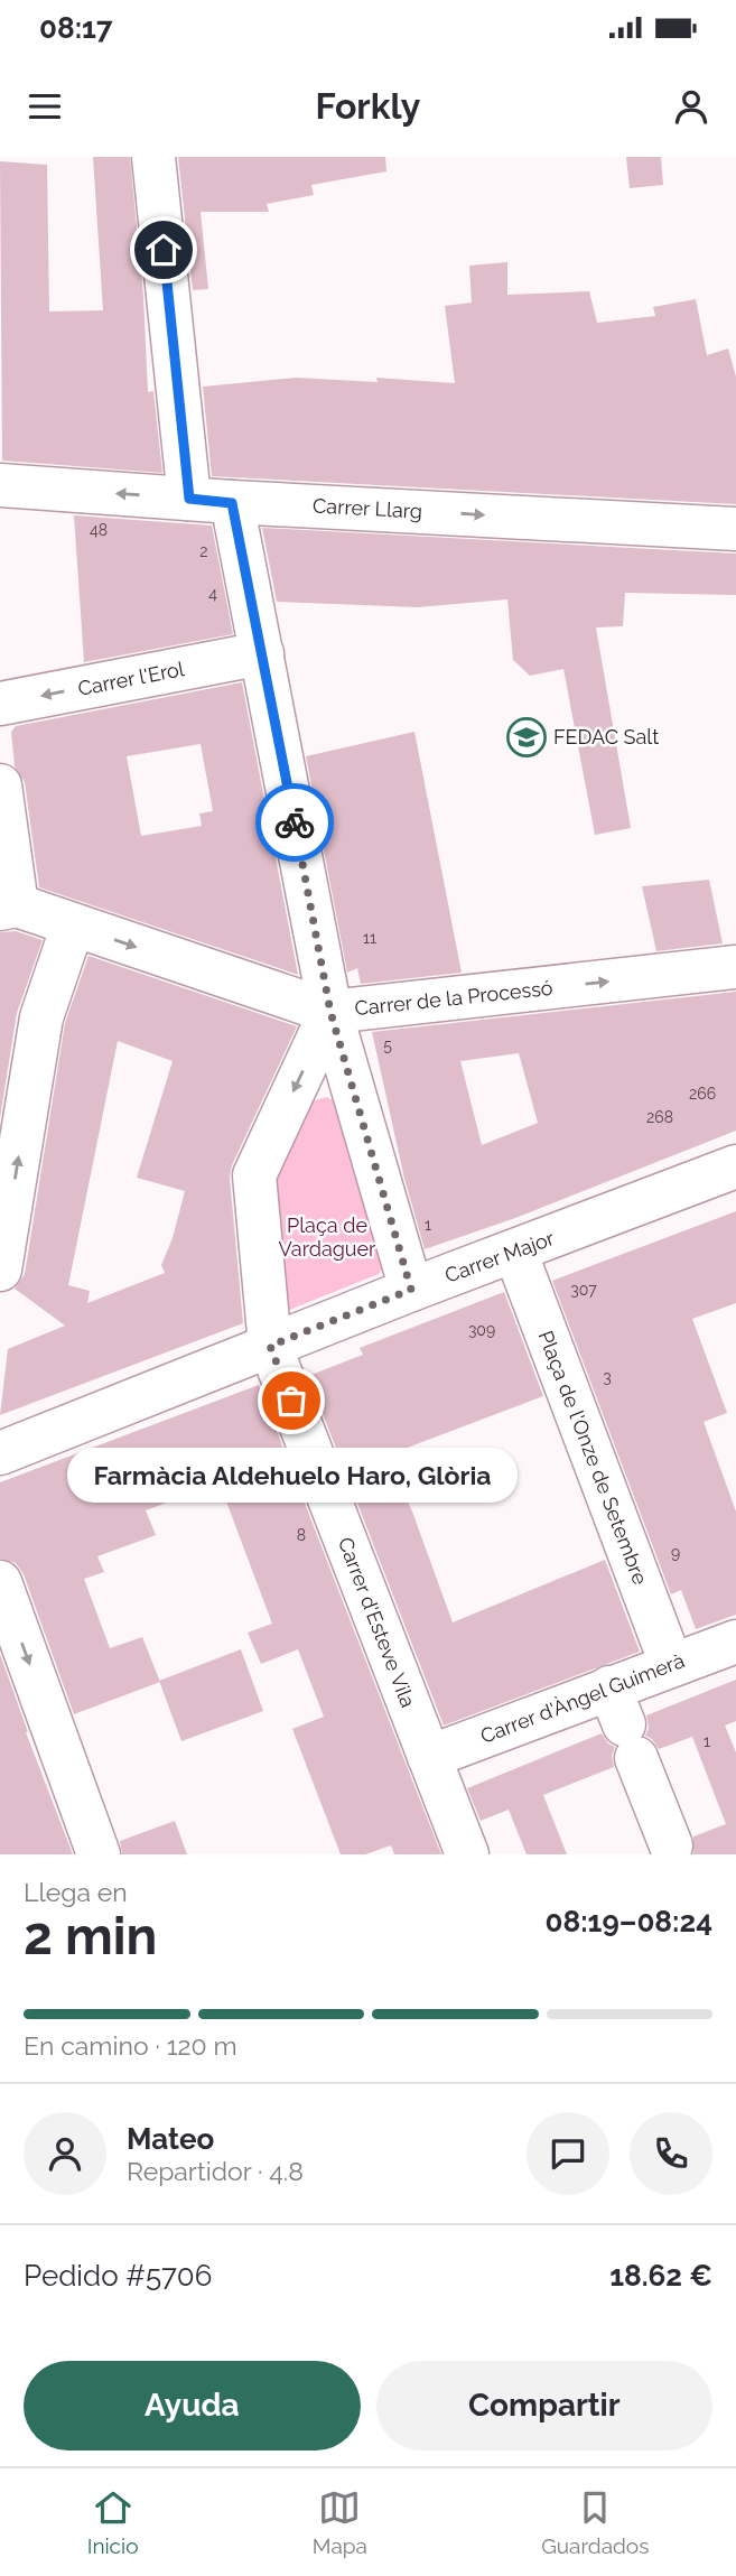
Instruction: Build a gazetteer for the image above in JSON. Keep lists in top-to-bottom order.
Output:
{
  "streets": {
    "street": [
      "Carrer Llarg",
      "Carrer l'Erol",
      "Carrer de la Processó",
      "Carrer Major",
      "Plaça de l'Onze de Setembre",
      "Carrer d'Esteve Vila",
      "Carrer d'Àngel Guimerà"
    ]
  },
  "crossings": [
    ["Carrer de la Processó", "Carrer d'Esteve Vila"],
    ["Carrer Major", "Plaça de l'Onze de Setembre"],
    ["Carrer Major", "Carrer d'Esteve Vila"],
    ["Plaça de l'Onze de Setembre", "Carrer d'Àngel Guimerà"],
    ["Carrer d'Esteve Vila", "Carrer d'Àngel Guimerà"]
  ],
  "one_way": ["Carrer l'Erol", "Carrer de la Processó"],
  "parks": ["Plaça de Vardaguer"],
  "places": {
    "school or university": ["FEDAC Salt"],
    "other": ["Farmàcia Aldehuelo Haro, Glòria"]
  },
  "house_numbers": [
    "48",
    "2",
    "4",
    "11",
    "5",
    "266",
    "268",
    "1",
    "307",
    "309",
    "3",
    "8",
    "9",
    "1"
  ],
  "page": {
    "status": "08:17",
    "header": "Forkly",
    "bubble": "Farmàcia Aldehuelo Haro, Glòria",
    "heading": ["2 min", "Llega en", "08:19–08:24"],
    "panel": [
      "Mateo",
      "Repartidor · 4.8",
      "Pedido #5706",
      "18.62 €"
    ],
    "bar": "En camino · 120 m",
    "buttons": ["Ayuda", "Compartir"],
    "tabs": ["Inicio", "Mapa", "Guardados"]
  }
}
